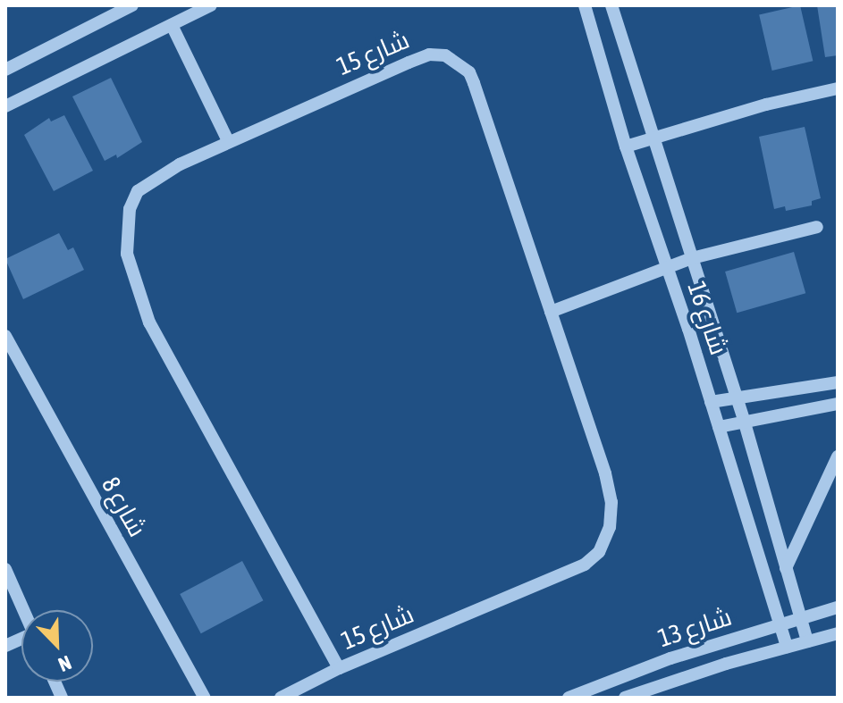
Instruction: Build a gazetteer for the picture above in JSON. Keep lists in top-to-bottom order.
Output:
{
  "streets": {
    "street": [
      "شارع 15",
      "شارع 16",
      "شارع 8",
      "شارع 13"
    ]
  },
  "crossings": [
    ["شارع 16", "شارع 13"]
  ],
  "north": "bottom right"
}
